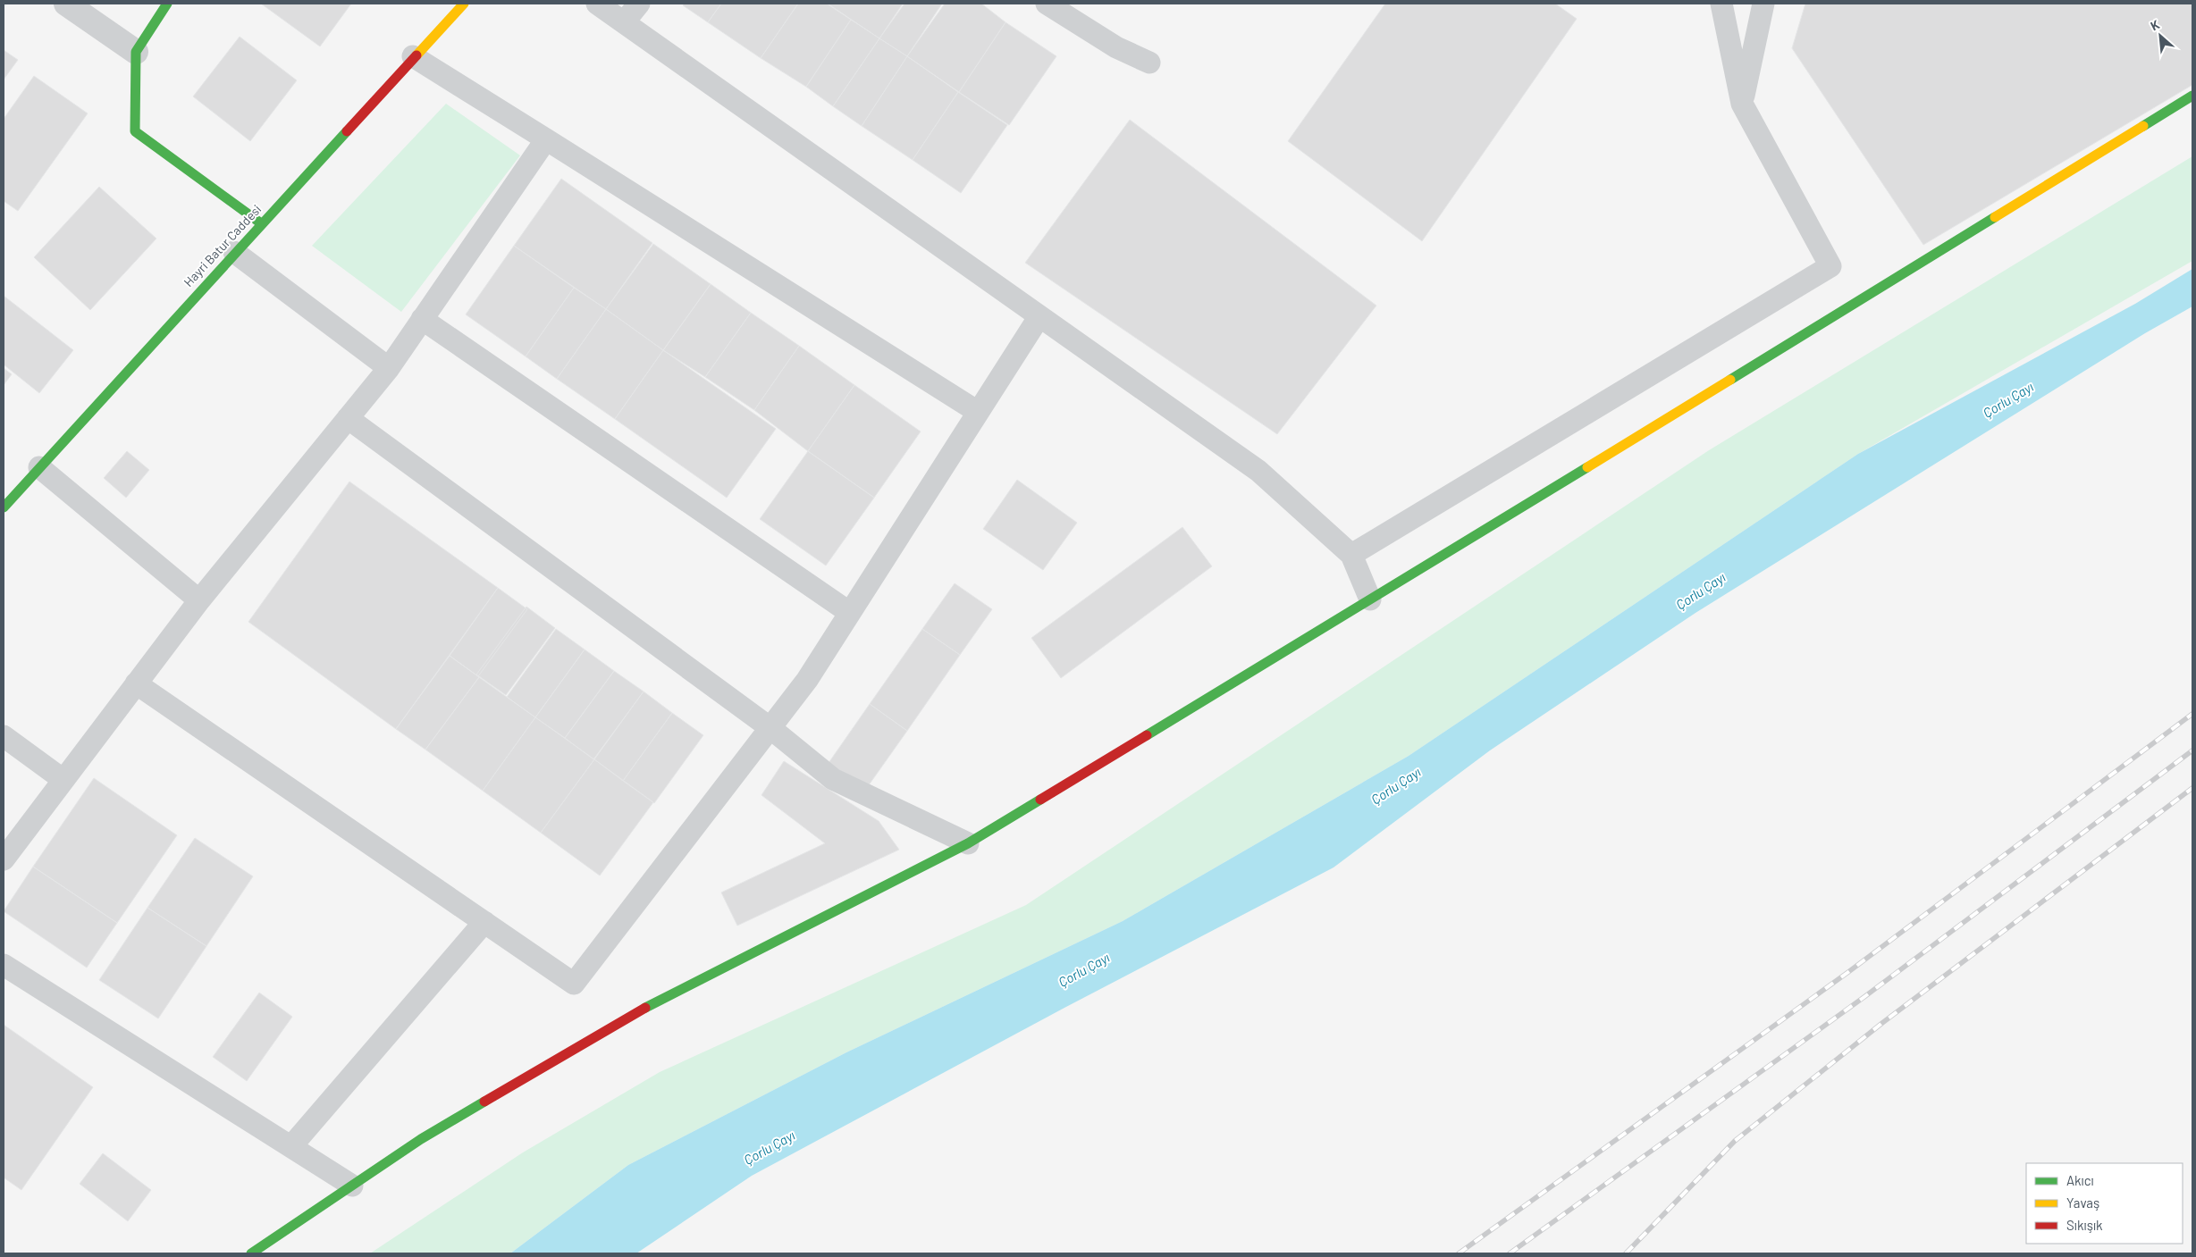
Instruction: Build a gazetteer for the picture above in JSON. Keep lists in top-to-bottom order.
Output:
{
  "streets": {
    "street": ["Hayri Batur Caddesi"]
  },
  "water": ["Çorlu Çayı"],
  "legend": ["Akıcı", "Yavaş", "Sıkışık"],
  "north": "top left"
}
